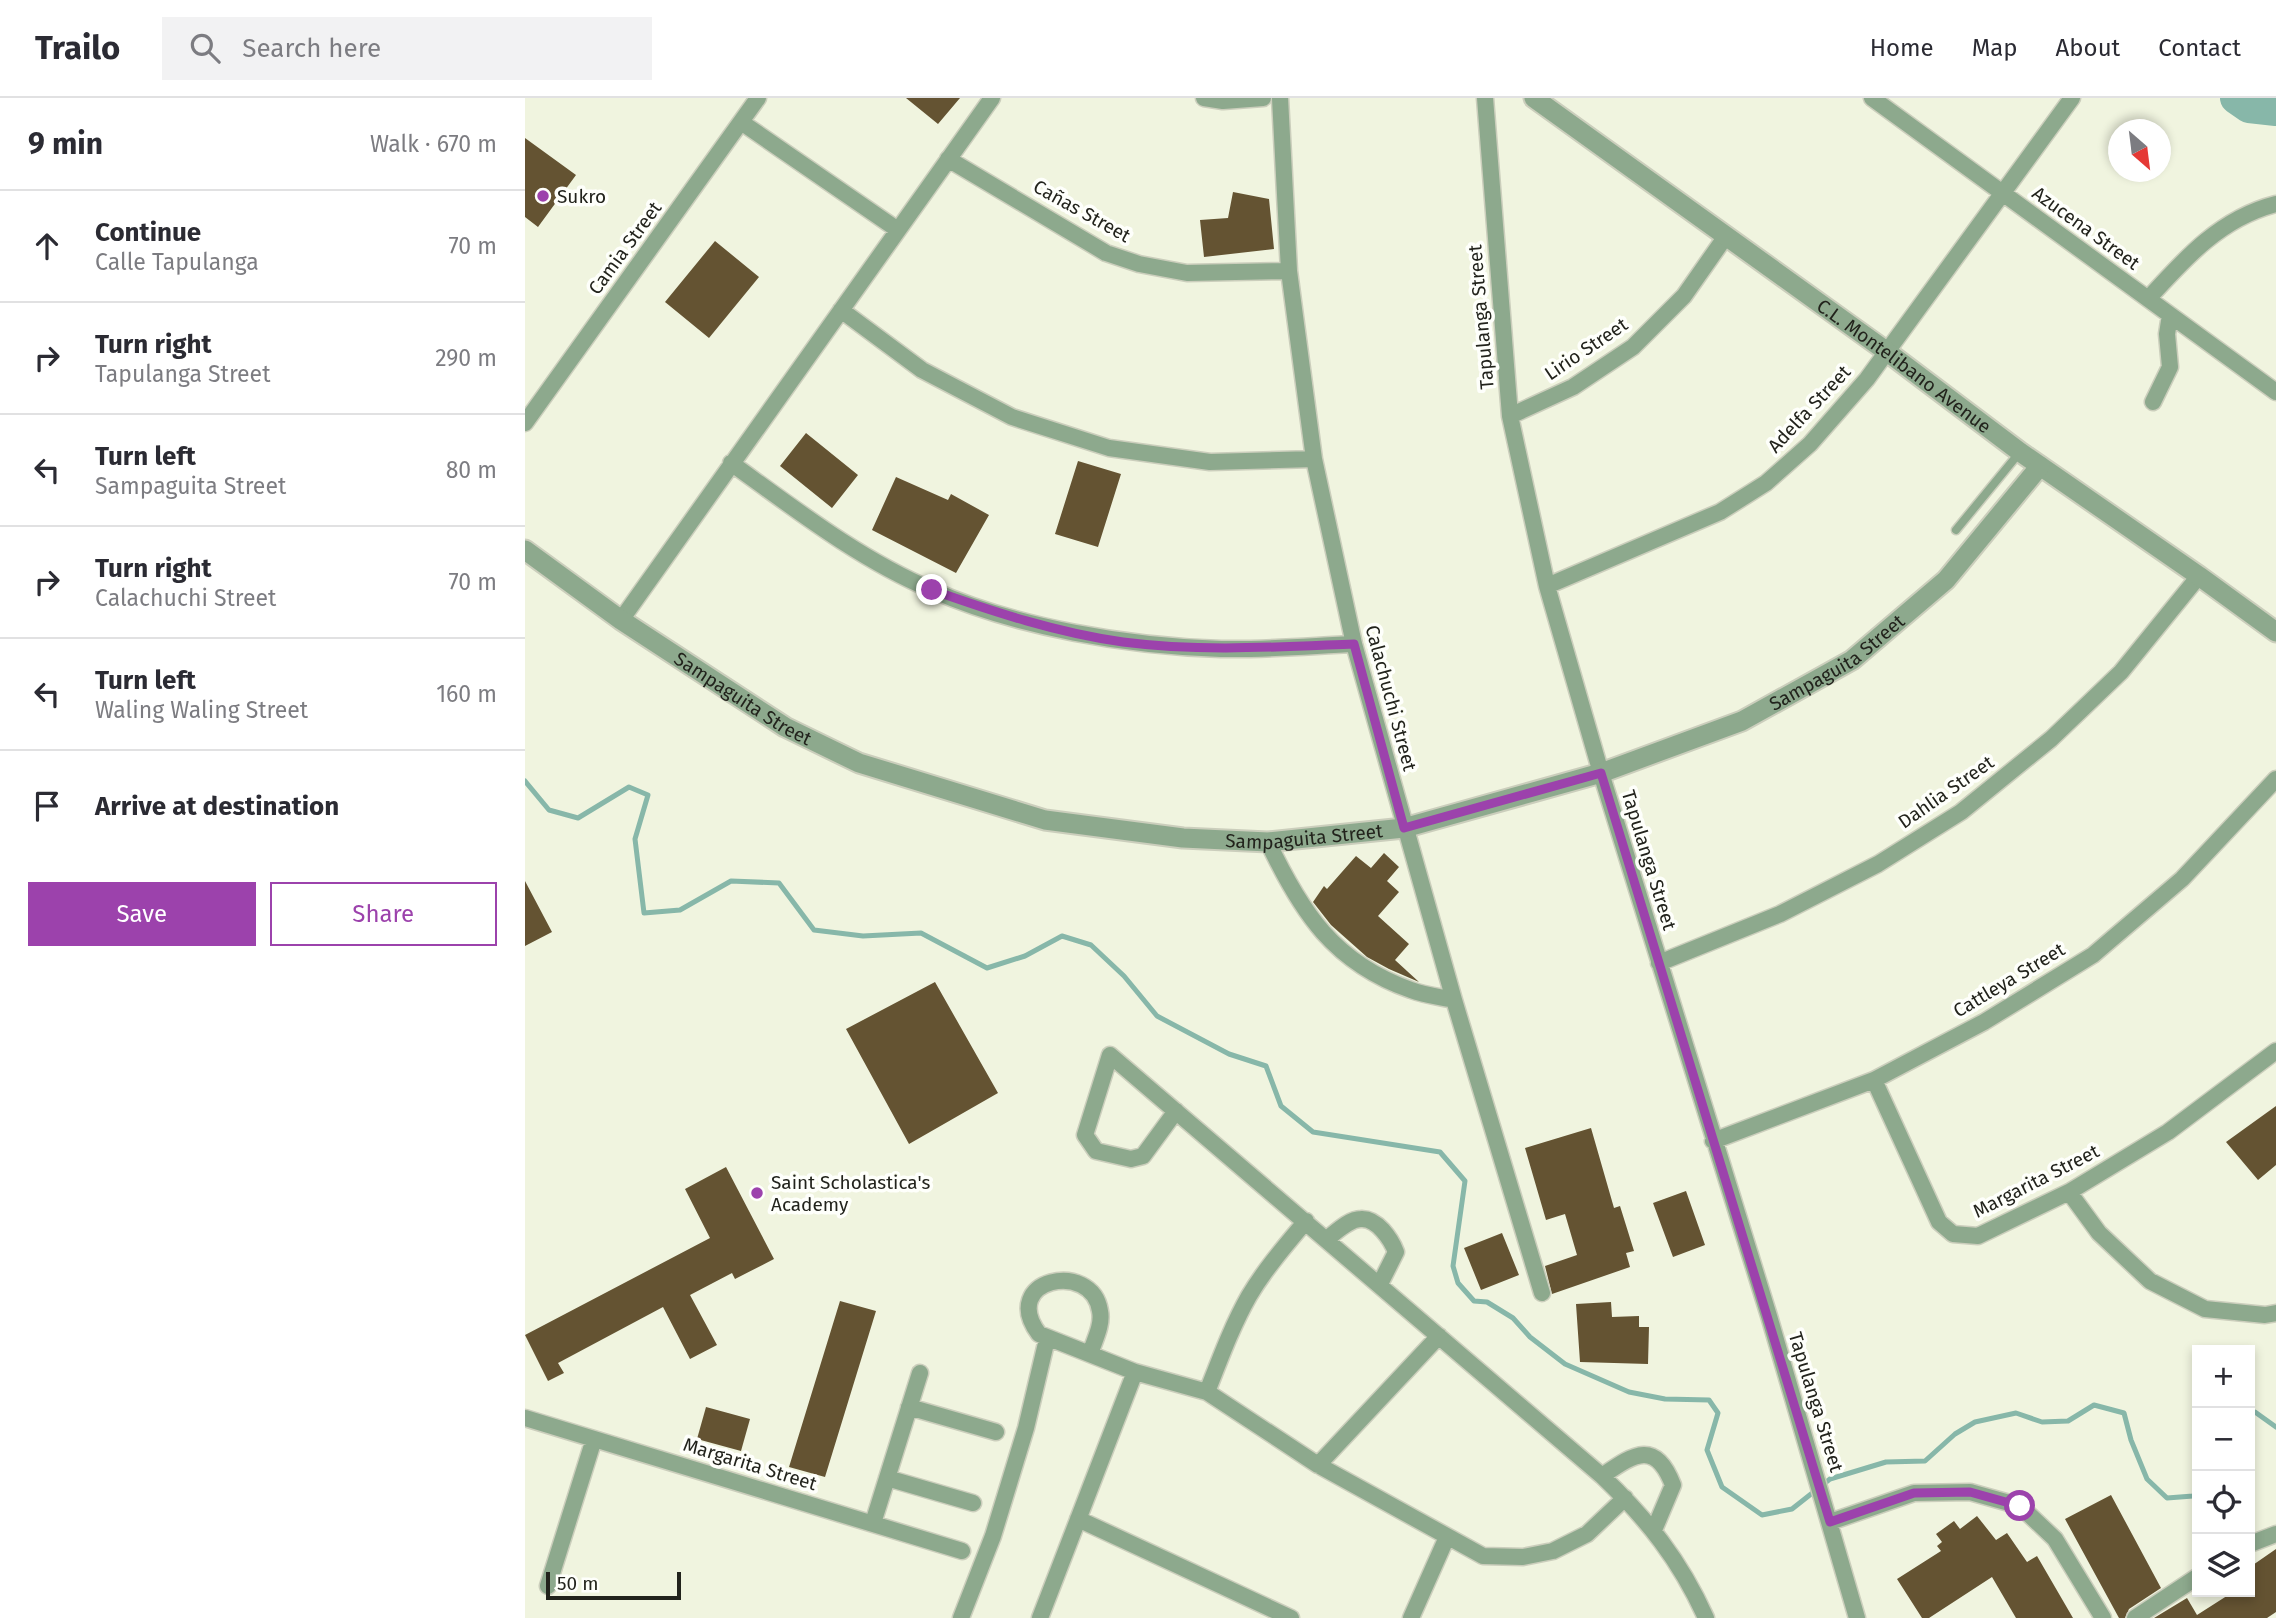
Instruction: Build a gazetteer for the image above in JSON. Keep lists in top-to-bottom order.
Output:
{
  "streets": {
    "street": [
      "Cañas Street",
      "Azucena Street",
      "Camia Street",
      "Tapulanga Street",
      "Lirio Street",
      "C.L. Montelibano Avenue",
      "Adelfa Street",
      "Sampaguita Street",
      "Calachuchi Street",
      "Dahlia Street",
      "Cattleya Street",
      "Margarita Street"
    ]
  },
  "crossings": [
    ["Cañas Street", "Calachuchi Street"],
    ["Azucena Street", "Adelfa Street"],
    ["Tapulanga Street", "Lirio Street"],
    ["Tapulanga Street", "Adelfa Street"],
    ["Tapulanga Street", "Sampaguita Street"],
    ["Tapulanga Street", "Dahlia Street"],
    ["Tapulanga Street", "Cattleya Street"],
    ["Lirio Street", "C.L. Montelibano Avenue"],
    ["C.L. Montelibano Avenue", "Adelfa Street"],
    ["C.L. Montelibano Avenue", "Sampaguita Street"],
    ["C.L. Montelibano Avenue", "Dahlia Street"],
    ["Sampaguita Street", "Calachuchi Street"],
    ["Cattleya Street", "Margarita Street"]
  ],
  "places": ["Sukro", "Saint Scholastica's Academy"],
  "scale_bar": "50 m",
  "north": "bottom right",
  "page": {
    "header": "Trailo",
    "search": "Search here",
    "nav": [
      "Home",
      "Map",
      "About",
      "Contact"
    ],
    "heading": ["9 min", "Walk · 670 m"],
    "list": [
      ["Continue", "Calle Tapulanga", "70 m"],
      ["Turn right", "Tapulanga Street", "290 m"],
      ["Turn left", "Sampaguita Street", "80 m"],
      ["Turn right", "Calachuchi Street", "70 m"],
      ["Turn left", "Waling Waling Street", "160 m"],
      "Arrive at destination"
    ],
    "buttons": ["Save", "Share"],
    "map_buttons": ["+", "−"],
    "scale": "50 m"
  }
}
